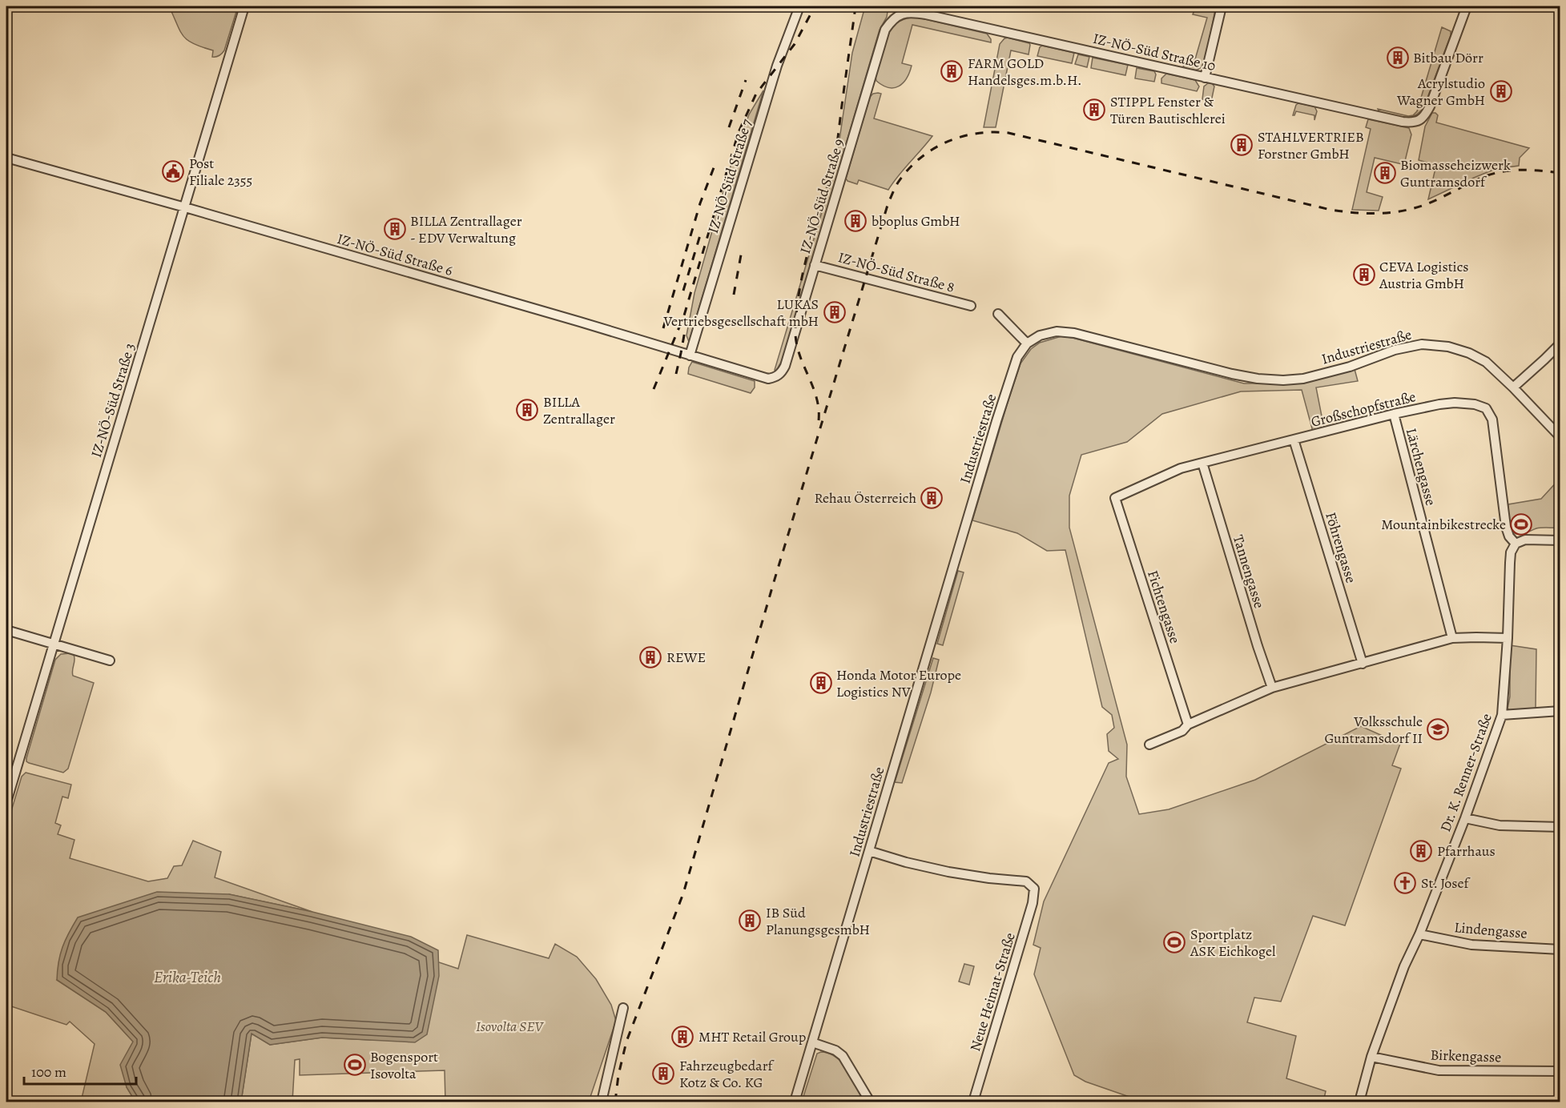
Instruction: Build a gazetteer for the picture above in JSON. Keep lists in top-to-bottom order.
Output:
{
  "streets": {
    "street": [
      "IZ-NÖ-Süd Straße 10",
      "IZ-NÖ-Süd Straße 7",
      "IZ-NÖ-Süd Straße 9",
      "IZ-NÖ-Süd Straße 6",
      "IZ-NÖ-Süd Straße 8",
      "Industriestraße",
      "IZ-NÖ-Süd Straße 3",
      "Großschopfstraße",
      "Lärchengasse",
      "Föhrengasse",
      "Tannengasse",
      "Fichtengasse",
      "Dr. K. Renner-Straße",
      "Lindengasse",
      "Neue Heimat-Straße",
      "Birkengasse"
    ]
  },
  "crossings": [
    ["IZ-NÖ-Süd Straße 10", "IZ-NÖ-Süd Straße 9"],
    ["IZ-NÖ-Süd Straße 7", "IZ-NÖ-Süd Straße 6"],
    ["IZ-NÖ-Süd Straße 9", "IZ-NÖ-Süd Straße 6"],
    ["IZ-NÖ-Süd Straße 9", "IZ-NÖ-Süd Straße 8"],
    ["IZ-NÖ-Süd Straße 6", "IZ-NÖ-Süd Straße 3"],
    ["Industriestraße", "Neue Heimat-Straße"],
    ["Großschopfstraße", "Lärchengasse"],
    ["Großschopfstraße", "Föhrengasse"],
    ["Großschopfstraße", "Tannengasse"],
    ["Großschopfstraße", "Fichtengasse"],
    ["Großschopfstraße", "Dr. K. Renner-Straße"],
    ["Dr. K. Renner-Straße", "Lindengasse"],
    ["Dr. K. Renner-Straße", "Birkengasse"]
  ],
  "water": ["Erika-Teich"],
  "parks": ["Isovolta SEV"],
  "places": {
    "building": [
      "Bitbau Dörr",
      "FARM GOLD Handelsges.m.b.H.",
      "Acrylstudio Wagner GmbH",
      "STIPPL Fenster & Türen Bautischlerei",
      "STAHLVERTRIEB Forstner GmbH",
      "Biomasseheizwerk Guntramsdorf",
      "bboplus GmbH",
      "BILLA Zentrallager - EDV Verwaltung",
      "CEVA Logistics Austria GmbH",
      "LUKAS Vertriebsgesellschaft mbH",
      "BILLA Zentrallager",
      "Rehau Österreich",
      "REWE",
      "Honda Motor Europe Logistics NV",
      "Pfarrhaus",
      "IB Süd PlanungsgesmbH",
      "MHT Retail Group",
      "Fahrzeugbedarf Kotz & Co. KG"
    ],
    "public building": ["Post Filiale 2355"],
    "sports": ["Mountainbikestrecke", "Sportplatz ASK Eichkogel", "Bogensport Isovolta"],
    "school or university": ["Volksschule Guntramsdorf II"],
    "church": ["St. Josef"]
  },
  "scale_bar": "100 m"
}
